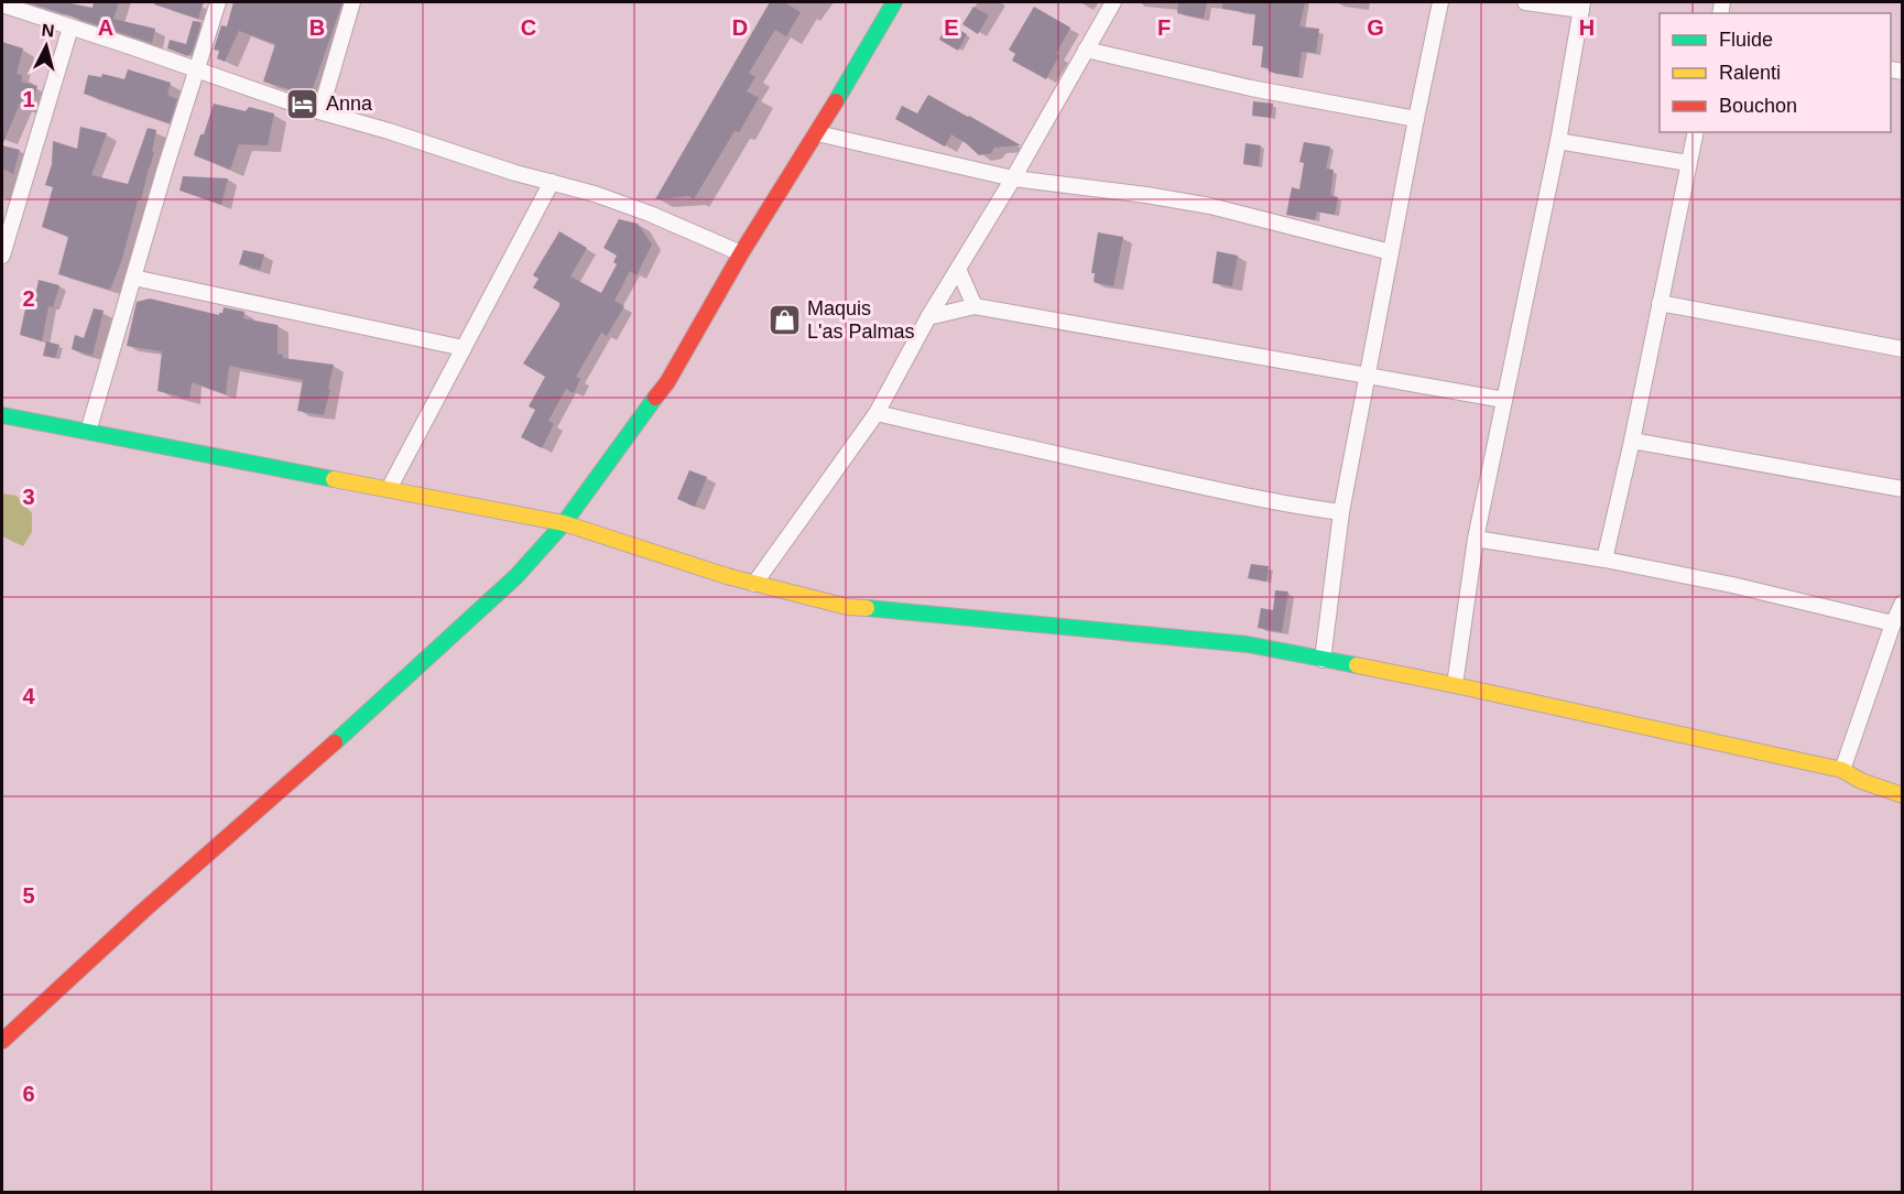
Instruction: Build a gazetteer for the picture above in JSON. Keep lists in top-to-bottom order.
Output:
{
  "places": {
    "hotel": ["Anna"],
    "shop": ["Maquis L'as Palmas"]
  },
  "legend": ["Fluide", "Ralenti", "Bouchon"],
  "north": "top",
  "grid": {
    "columns": [
      "A",
      "B",
      "C",
      "D",
      "E",
      "F",
      "G",
      "H"
    ],
    "rows": [
      "1",
      "2",
      "3",
      "4",
      "5",
      "6"
    ]
  }
}
